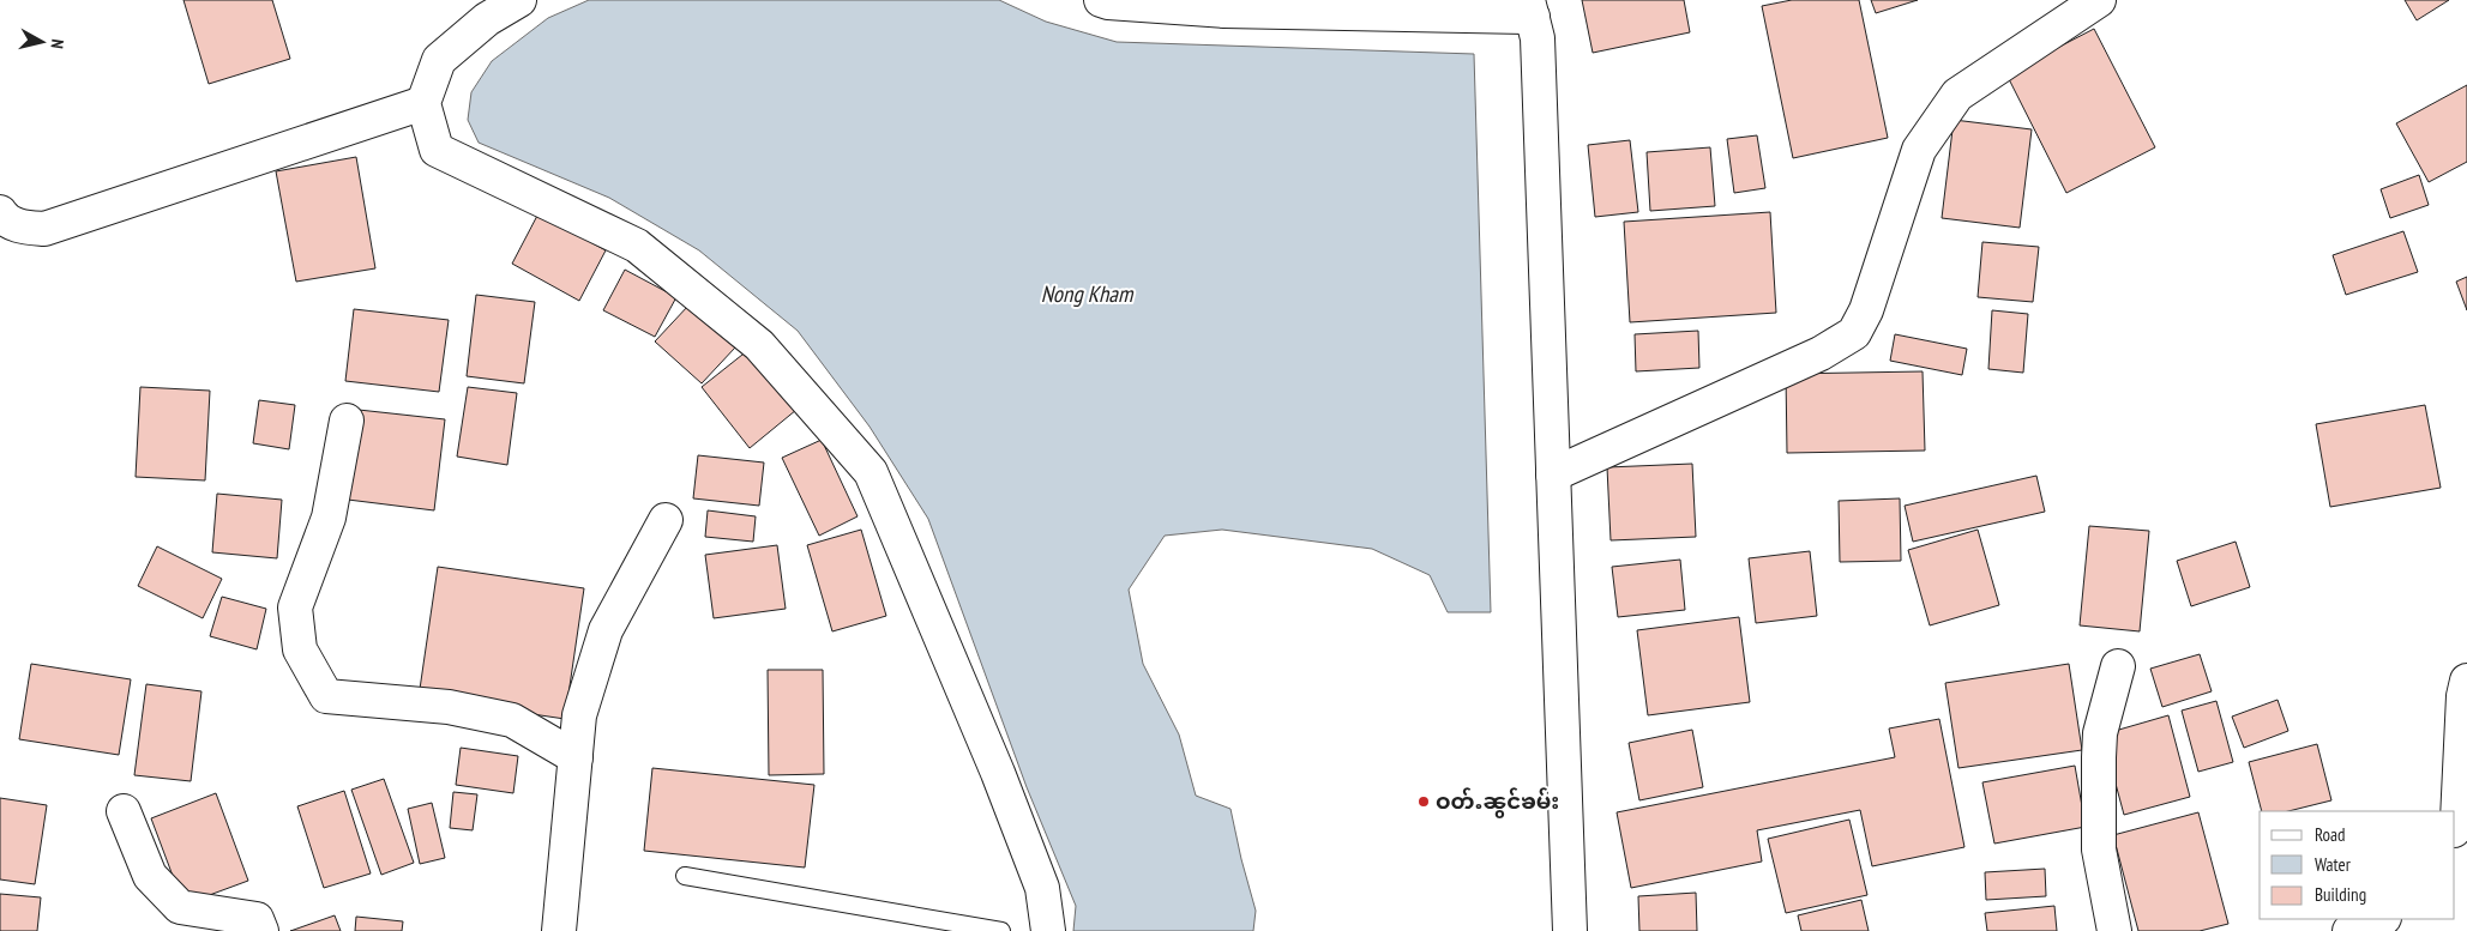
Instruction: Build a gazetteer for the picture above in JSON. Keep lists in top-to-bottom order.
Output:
{
  "water": ["Nong Kham"],
  "places": ["ဝတ်ႉၼွင်ၶမ်း"],
  "legend": ["Road", "Water", "Building"],
  "north": "right"
}
